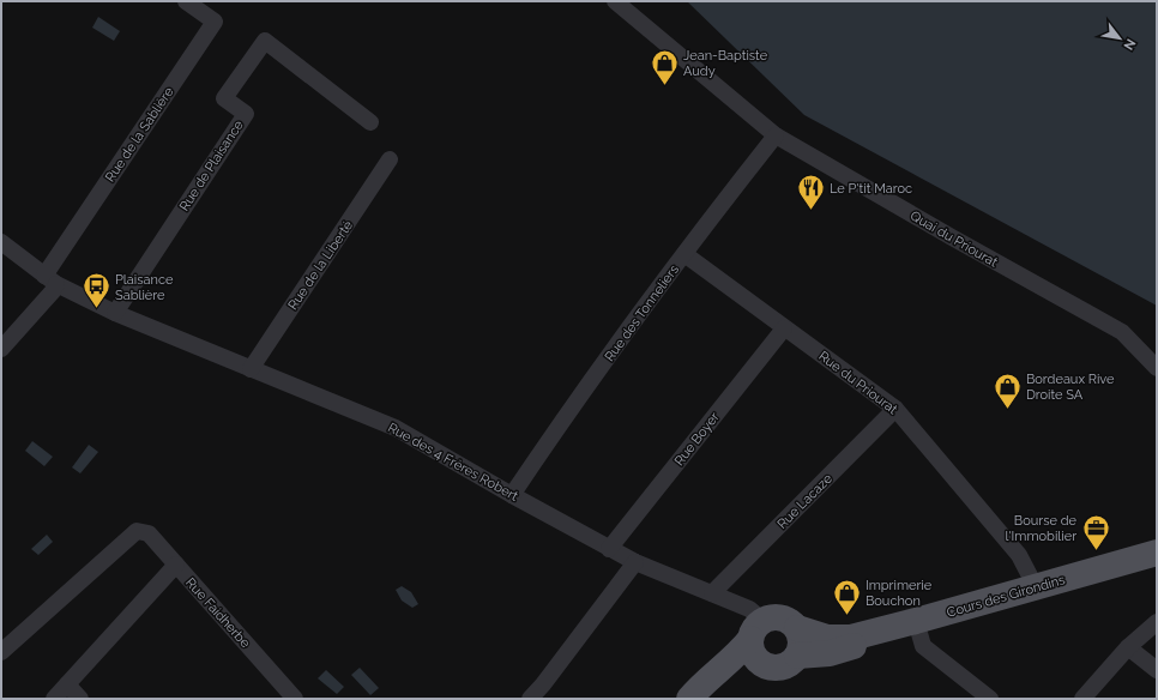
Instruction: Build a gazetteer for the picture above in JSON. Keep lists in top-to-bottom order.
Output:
{
  "streets": {
    "main road": ["Cours des Girondins"],
    "street": [
      "Rue de la Sablière",
      "Rue de Plaisance",
      "Quai du Priourat",
      "Rue de la Liberté",
      "Rue des Tonneliers",
      "Rue du Priourat",
      "Rue Boyer",
      "Rue des 4 Frères Robert",
      "Rue Lacaze",
      "Rue Faidherbe"
    ]
  },
  "crossings": [
    ["Rue de la Sablière", "Rue des 4 Frères Robert"],
    ["Rue de Plaisance", "Rue des 4 Frères Robert"],
    ["Quai du Priourat", "Rue des Tonneliers"],
    ["Rue de la Liberté", "Rue des 4 Frères Robert"],
    ["Rue des Tonneliers", "Rue du Priourat"],
    ["Rue des Tonneliers", "Rue des 4 Frères Robert"],
    ["Rue du Priourat", "Rue Boyer"],
    ["Rue du Priourat", "Rue Lacaze"],
    ["Rue du Priourat", "Cours des Girondins"],
    ["Rue Boyer", "Rue des 4 Frères Robert"],
    ["Rue des 4 Frères Robert", "Rue Lacaze"],
    ["Rue des 4 Frères Robert", "Cours des Girondins"]
  ],
  "places": {
    "shop": ["Jean-Baptiste Audy", "Bordeaux Rive Droite SA", "Imprimerie Bouchon"],
    "restaurant": ["Le P'tit Maroc"],
    "bus stop": ["Plaisance Sablière"],
    "office": ["Bourse de l'Immobilier"]
  },
  "north": "bottom right"
}
